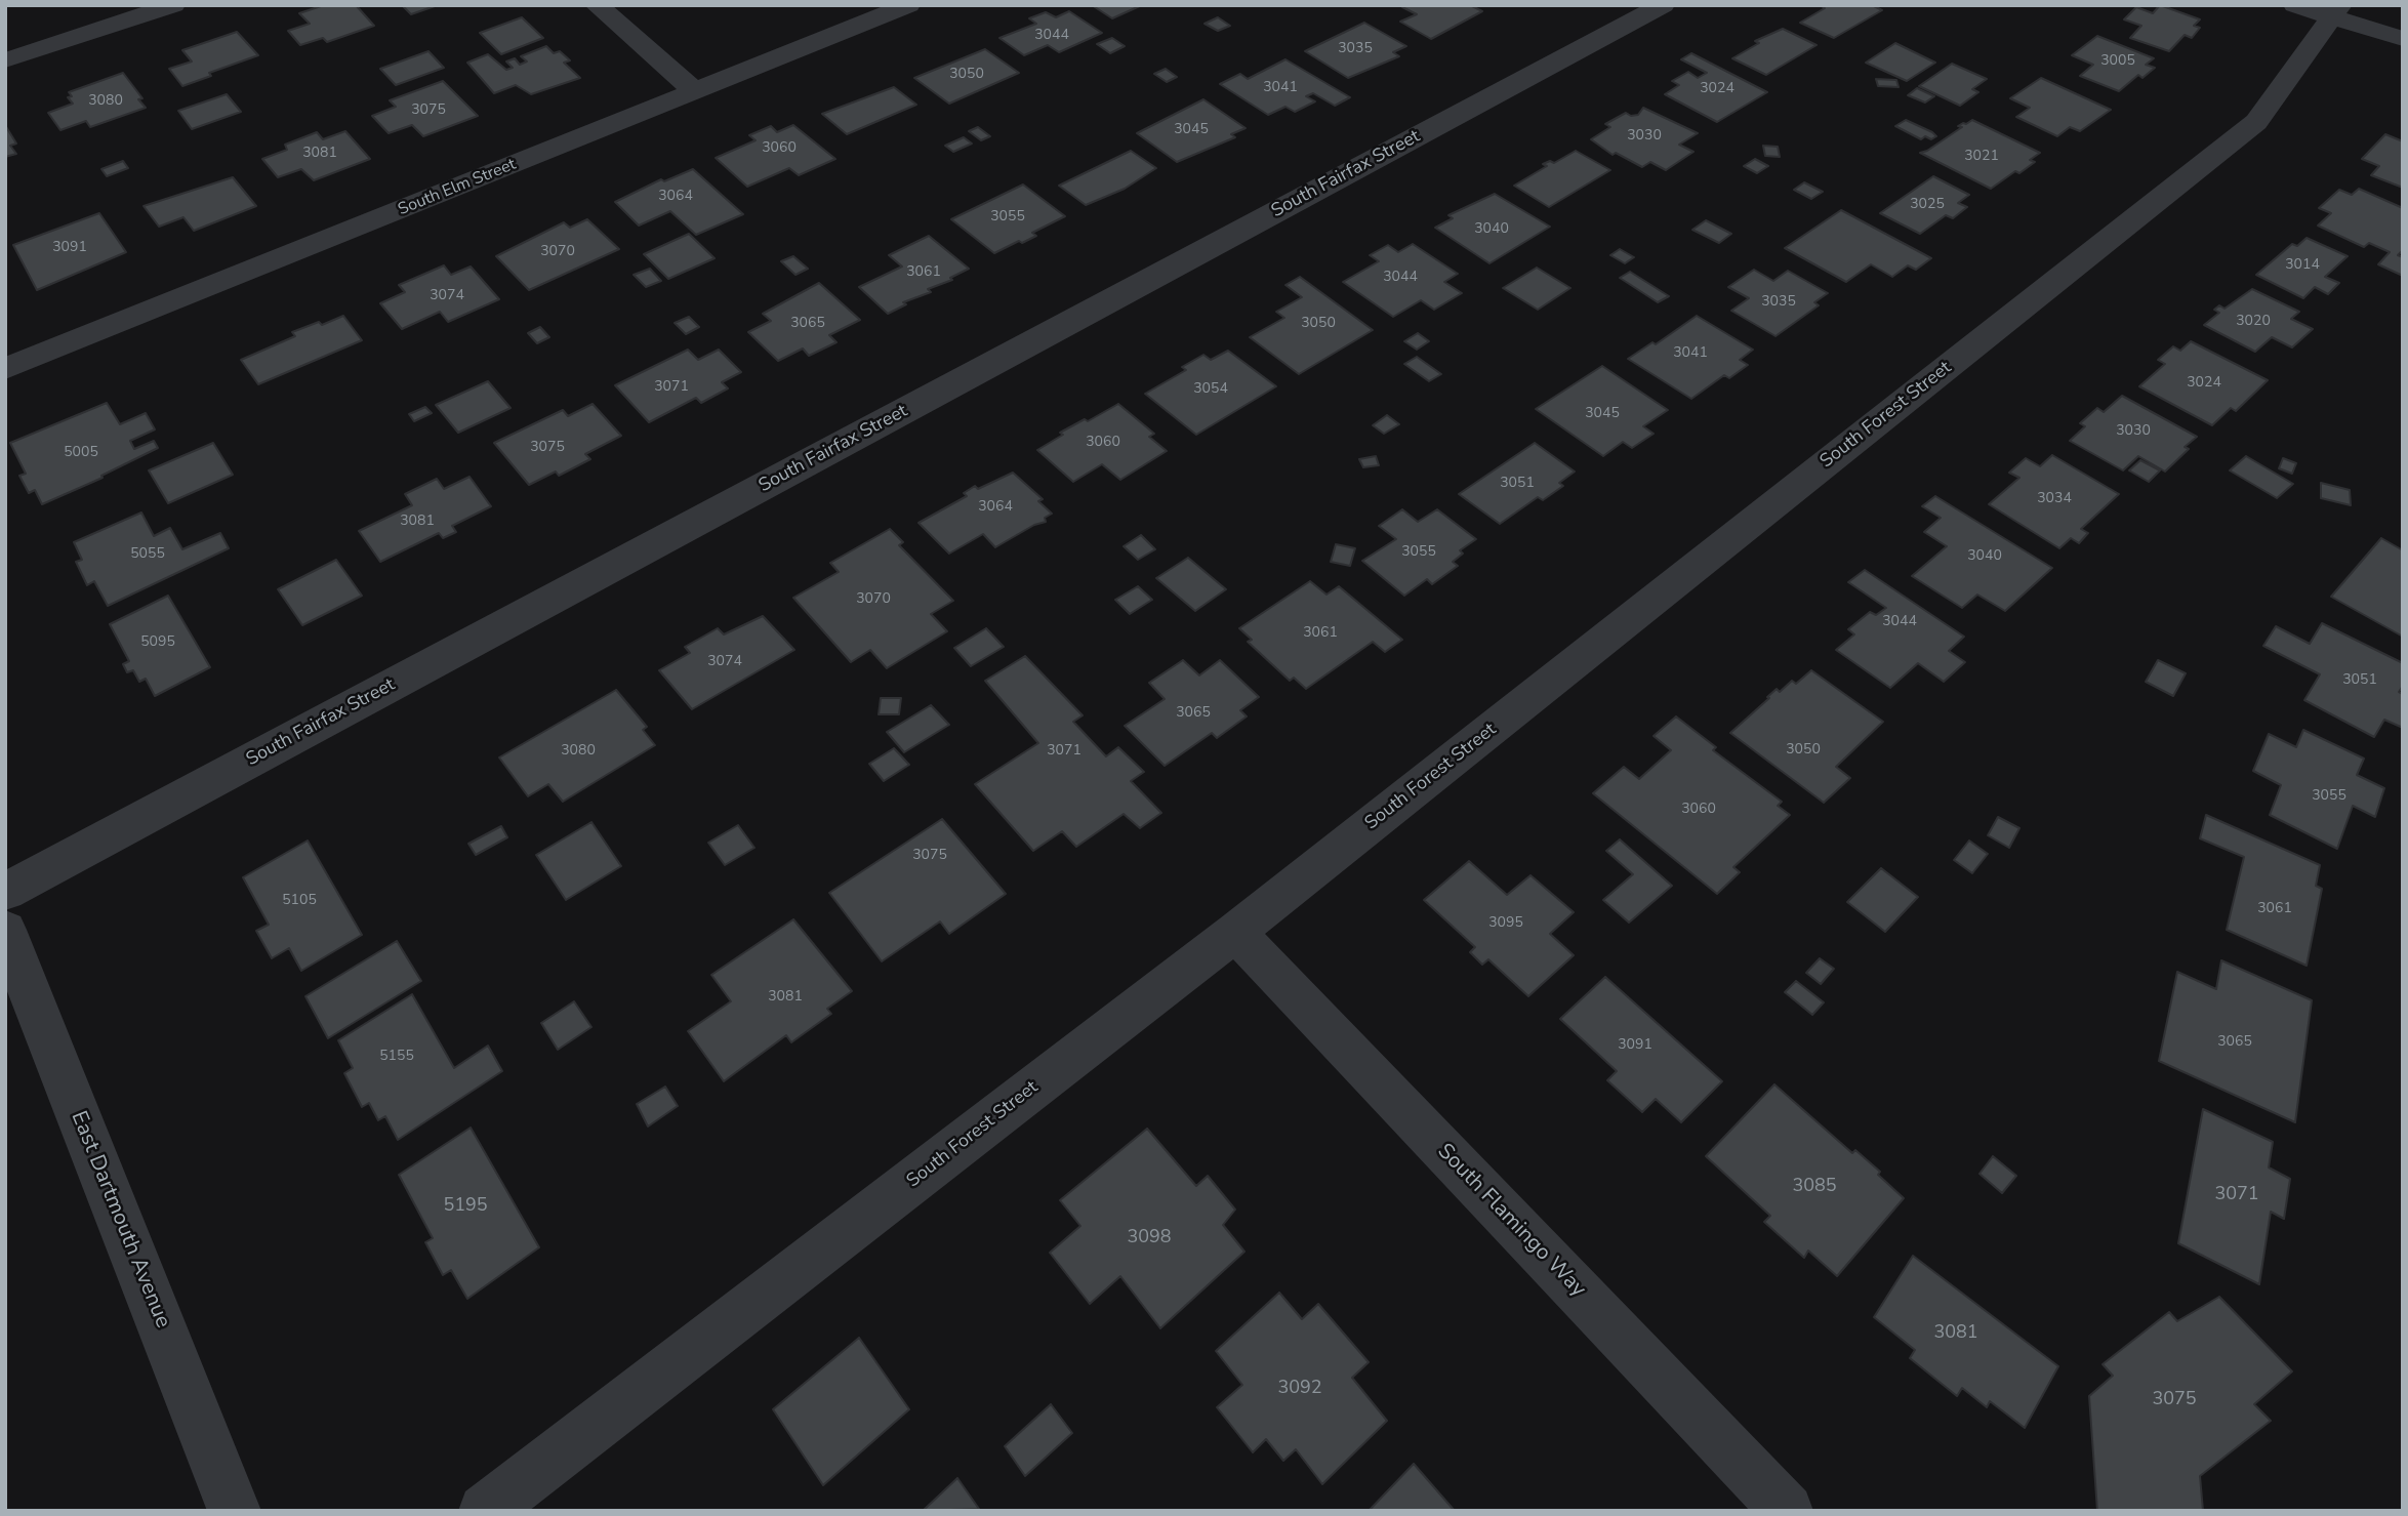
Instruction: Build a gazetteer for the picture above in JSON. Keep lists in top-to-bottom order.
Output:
{
  "streets": {
    "street": [
      "South Fairfax Street",
      "South Elm Street",
      "South Forest Street",
      "East Dartmouth Avenue",
      "South Flamingo Way"
    ]
  },
  "crossings": [
    ["South Forest Street", "South Flamingo Way"]
  ],
  "house_numbers": [
    "3044",
    "3035",
    "3005",
    "3050",
    "3041",
    "3024",
    "3080",
    "3075",
    "3045",
    "3030",
    "3060",
    "3081",
    "3021",
    "3064",
    "3025",
    "3055",
    "3040",
    "3091",
    "3070",
    "3014",
    "3061",
    "3044",
    "3074",
    "3035",
    "3020",
    "3065",
    "3050",
    "3041",
    "3024",
    "3071",
    "3054",
    "3045",
    "3030",
    "3060",
    "3075",
    "5005",
    "3051",
    "3034",
    "3064",
    "3081",
    "3055",
    "5055",
    "3040",
    "3070",
    "3044",
    "3061",
    "5095",
    "3074",
    "3051",
    "3065",
    "3050",
    "3080",
    "3071",
    "3055",
    "3060",
    "3075",
    "5105",
    "3061",
    "3095",
    "3081",
    "3065",
    "3091",
    "5155",
    "3085",
    "3071",
    "5195",
    "3098",
    "3081",
    "3092",
    "3075"
  ]
}
